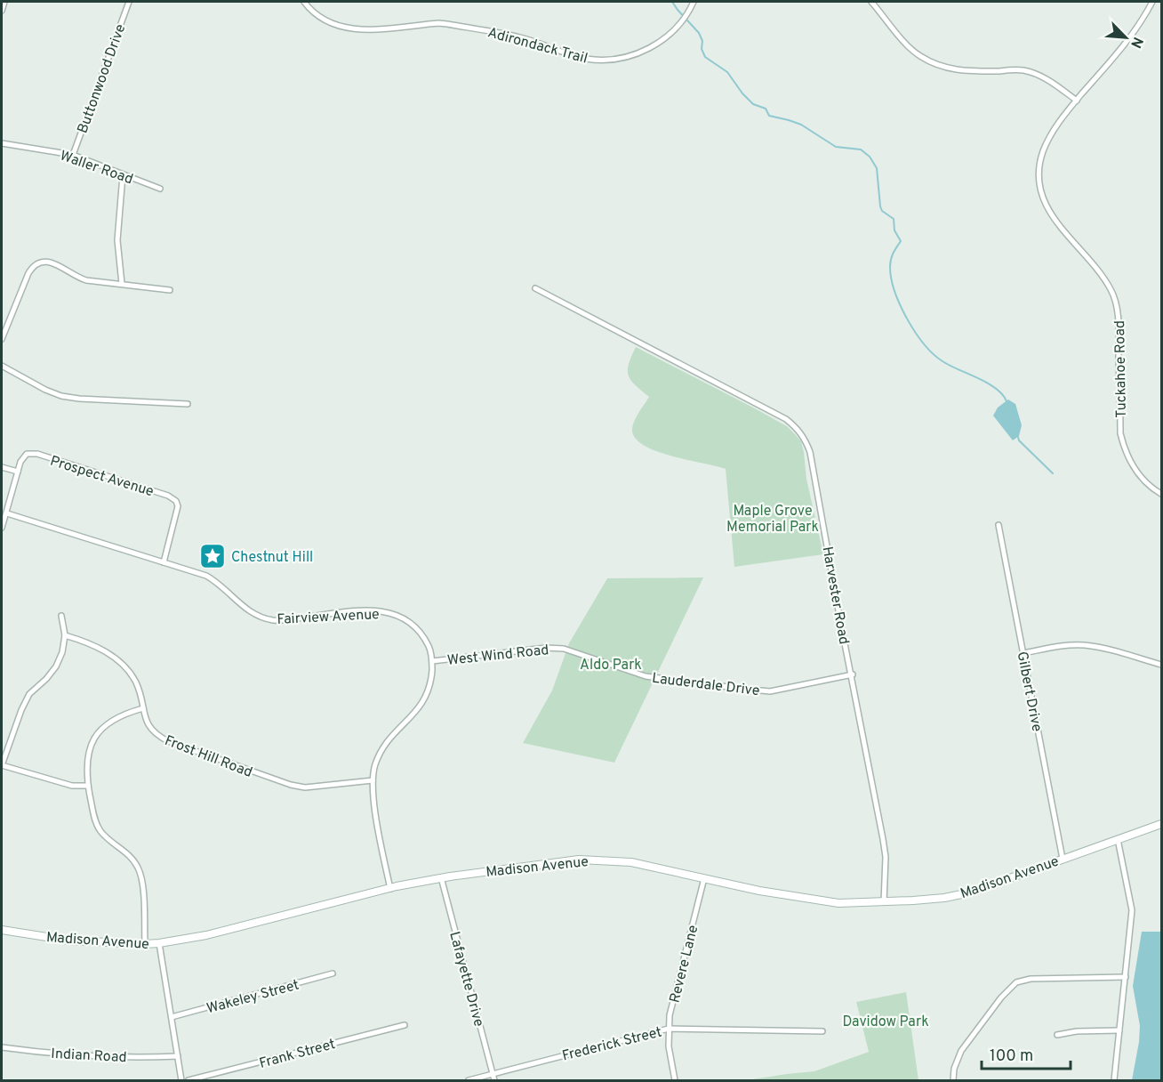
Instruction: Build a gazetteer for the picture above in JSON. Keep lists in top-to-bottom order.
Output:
{
  "streets": {
    "street": [
      "Adirondack Trail",
      "Buttonwood Drive",
      "Waller Road",
      "Tuckahoe Road",
      "Prospect Avenue",
      "Harvester Road",
      "Fairview Avenue",
      "West Wind Road",
      "Lauderdale Drive",
      "Gilbert Drive",
      "Frost Hill Road",
      "Madison Avenue",
      "Revere Lane",
      "Lafayette Drive",
      "Wakeley Street",
      "Frederick Street",
      "Frank Street",
      "Indian Road"
    ]
  },
  "crossings": [
    ["Buttonwood Drive", "Waller Road"],
    ["Prospect Avenue", "Fairview Avenue"],
    ["Harvester Road", "Lauderdale Drive"],
    ["Harvester Road", "Madison Avenue"],
    ["Fairview Avenue", "West Wind Road"],
    ["Fairview Avenue", "Frost Hill Road"],
    ["Fairview Avenue", "Madison Avenue"],
    ["West Wind Road", "Lauderdale Drive"],
    ["Gilbert Drive", "Madison Avenue"],
    ["Madison Avenue", "Revere Lane"],
    ["Madison Avenue", "Lafayette Drive"],
    ["Revere Lane", "Frederick Street"],
    ["Lafayette Drive", "Frederick Street"]
  ],
  "parks": ["Maple Grove Memorial Park", "Aldo Park", "Davidow Park"],
  "places": {
    "place": ["Chestnut Hill"]
  },
  "scale_bar": "100 m",
  "north": "bottom right"
}
